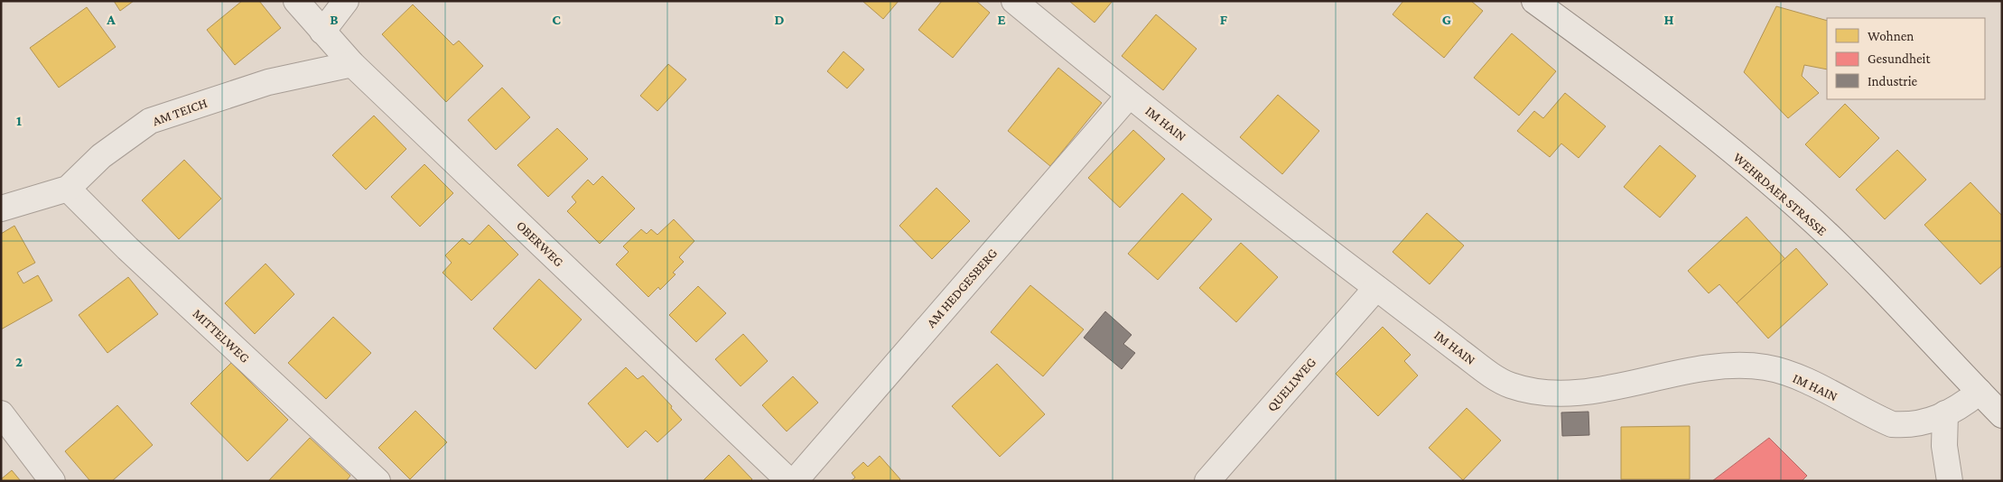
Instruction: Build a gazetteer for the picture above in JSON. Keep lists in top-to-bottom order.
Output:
{
  "streets": {
    "street": [
      "AM TEICH",
      "IM HAIN",
      "WEHRDAER STRASSE",
      "OBERWEG",
      "AM HEDGESBERG",
      "MITTELWEG",
      "QUELLWEG"
    ]
  },
  "crossings": [
    ["AM TEICH", "OBERWEG"],
    ["AM TEICH", "MITTELWEG"],
    ["IM HAIN", "WEHRDAER STRASSE"],
    ["IM HAIN", "AM HEDGESBERG"],
    ["IM HAIN", "QUELLWEG"]
  ],
  "legend": ["Wohnen", "Gesundheit", "Industrie"],
  "grid": {
    "columns": [
      "A",
      "B",
      "C",
      "D",
      "E",
      "F",
      "G",
      "H"
    ],
    "rows": ["1", "2"]
  }
}
